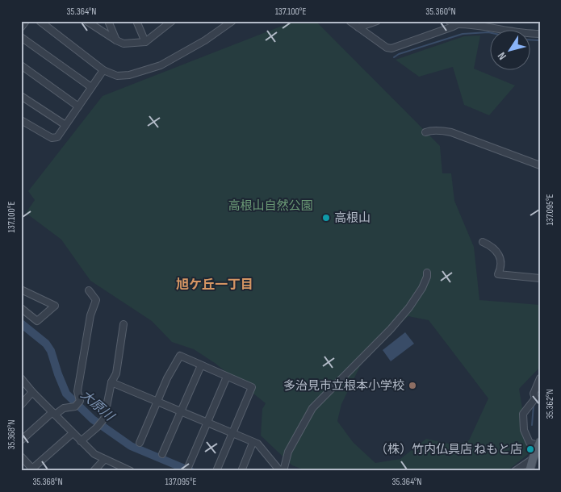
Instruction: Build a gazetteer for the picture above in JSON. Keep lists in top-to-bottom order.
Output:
{
  "districts": ["旭ケ丘一丁目"],
  "water": ["大原川"],
  "parks": ["高根山自然公園"],
  "places": ["高根山", "多治見市立根本小学校", "（株）竹内仏具店 ねもと店"],
  "north": "bottom left",
  "coordinates": [
    "35.364°N",
    "137.100°E",
    "35.360°N",
    "137.095°E",
    "35.362°N",
    "35.368°N"
  ]
}
